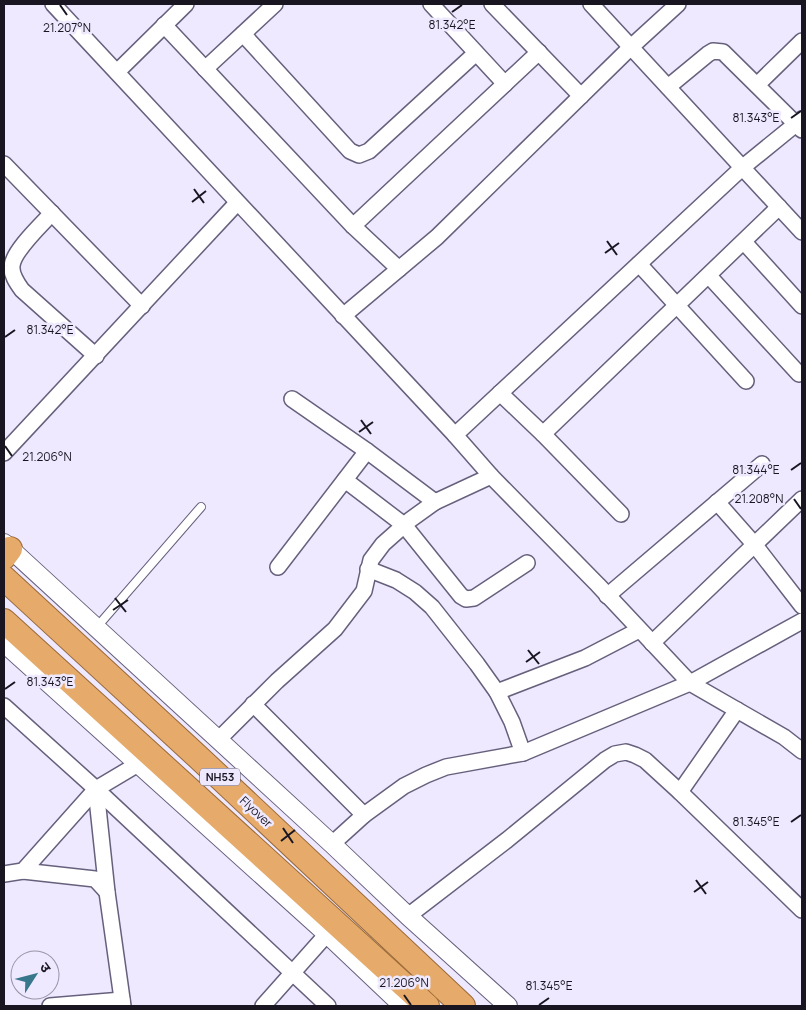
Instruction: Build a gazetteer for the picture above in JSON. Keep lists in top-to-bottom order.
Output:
{
  "streets": {
    "highway": ["NH53", "Flyover"]
  },
  "north": "top right",
  "coordinates": [
    "81.342°E",
    "21.207°N",
    "81.343°E",
    "21.206°N",
    "81.344°E",
    "21.208°N",
    "81.345°E"
  ]
}
